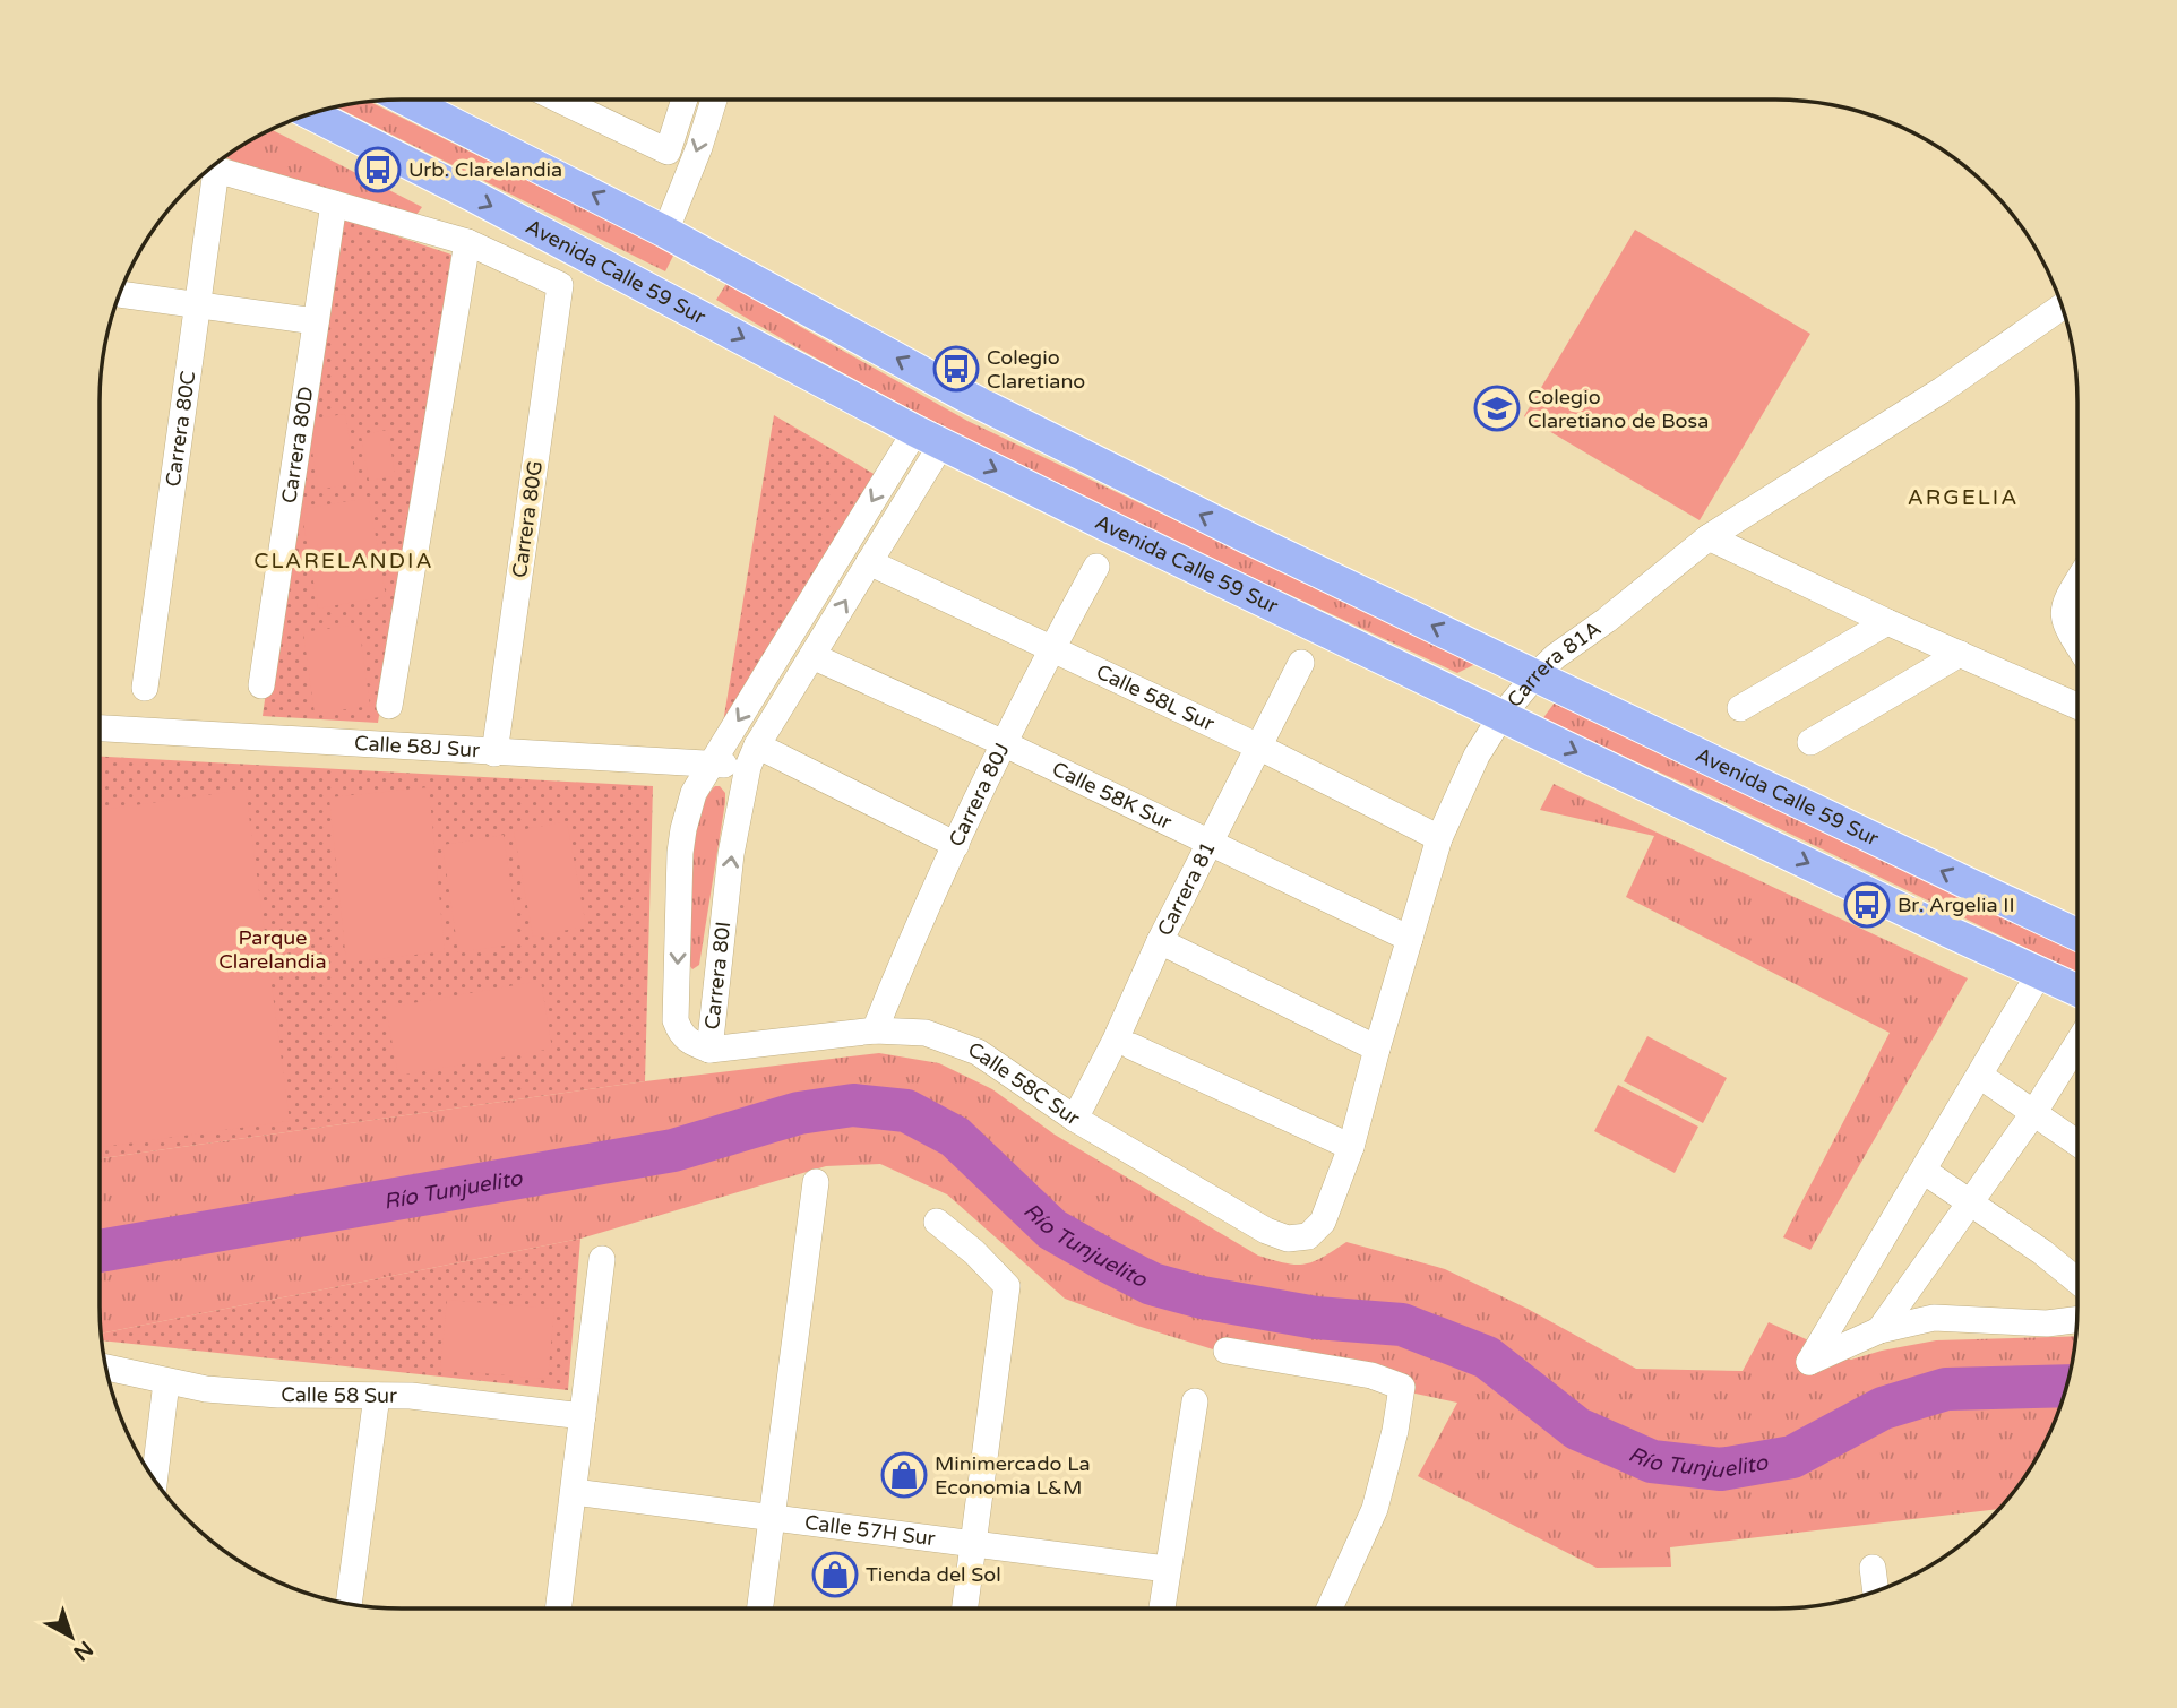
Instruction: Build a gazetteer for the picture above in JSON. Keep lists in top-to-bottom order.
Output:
{
  "streets": {
    "main road": ["Avenida Calle 59 Sur"],
    "street": [
      "Carrera 80C",
      "Carrera 80D",
      "Carrera 80G",
      "Carrera 81A",
      "Calle 58L Sur",
      "Calle 58J Sur",
      "Carrera 80J",
      "Calle 58K Sur",
      "Carrera 81",
      "Carrera 80I",
      "Calle 58C Sur",
      "Calle 58 Sur",
      "Calle 57H Sur"
    ]
  },
  "crossings": [
    ["Avenida Calle 59 Sur", "Carrera 81A"],
    ["Avenida Calle 59 Sur", "Carrera 80I"],
    ["Carrera 80C", "Carrera 80D"],
    ["Carrera 80G", "Calle 58J Sur"],
    ["Carrera 81A", "Calle 58L Sur"],
    ["Carrera 81A", "Calle 58K Sur"],
    ["Carrera 81A", "Calle 58C Sur"],
    ["Calle 58L Sur", "Carrera 80J"],
    ["Calle 58L Sur", "Carrera 81"],
    ["Calle 58L Sur", "Carrera 80I"],
    ["Calle 58J Sur", "Carrera 80J"],
    ["Calle 58J Sur", "Carrera 80I"],
    ["Carrera 80J", "Calle 58K Sur"],
    ["Carrera 80J", "Calle 58C Sur"],
    ["Calle 58K Sur", "Carrera 81"],
    ["Calle 58K Sur", "Carrera 80I"],
    ["Carrera 81", "Calle 58C Sur"],
    ["Carrera 80I", "Calle 58C Sur"]
  ],
  "districts": ["ARGELIA", "CLARELANDIA"],
  "water": ["Río Tunjuelito"],
  "parks": ["Parque Clarelandia"],
  "places": {
    "bus stop": ["Urb. Clarelandia", "Colegio Claretiano", "Br. Argelia II"],
    "school or university": ["Colegio Claretiano de Bosa"],
    "shop": ["Minimercado La Economia L&M", "Tienda del Sol"]
  },
  "north": "bottom right"
}
